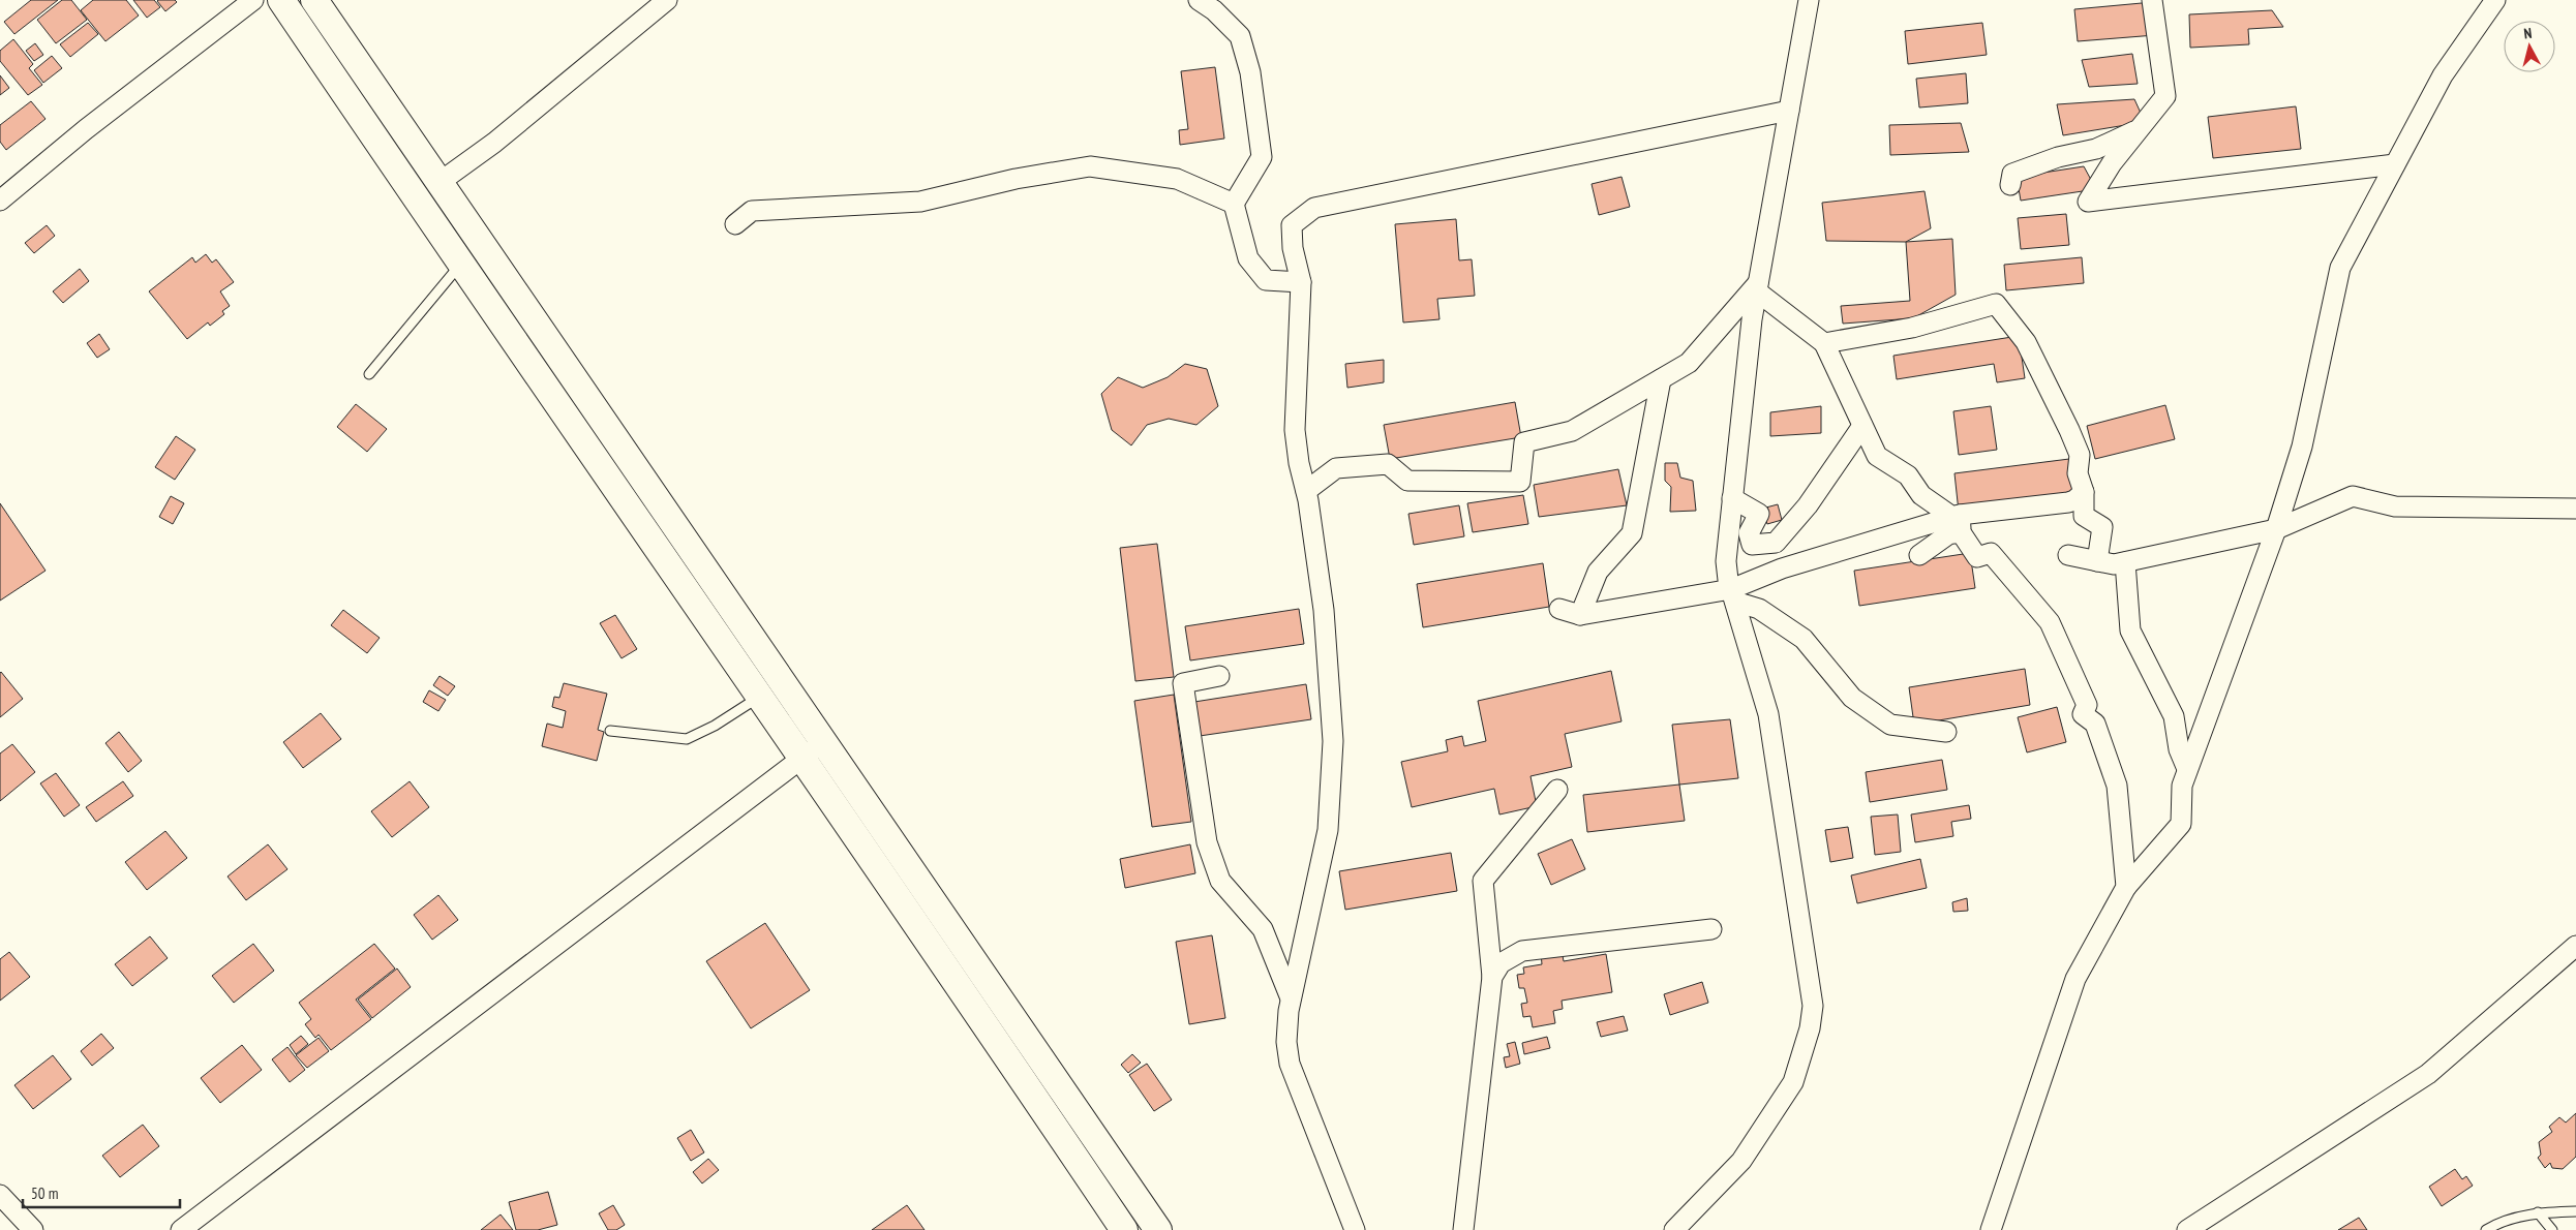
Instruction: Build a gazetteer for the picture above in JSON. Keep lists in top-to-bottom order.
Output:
{
  "scale_bar": "50 m",
  "north": "top"
}
